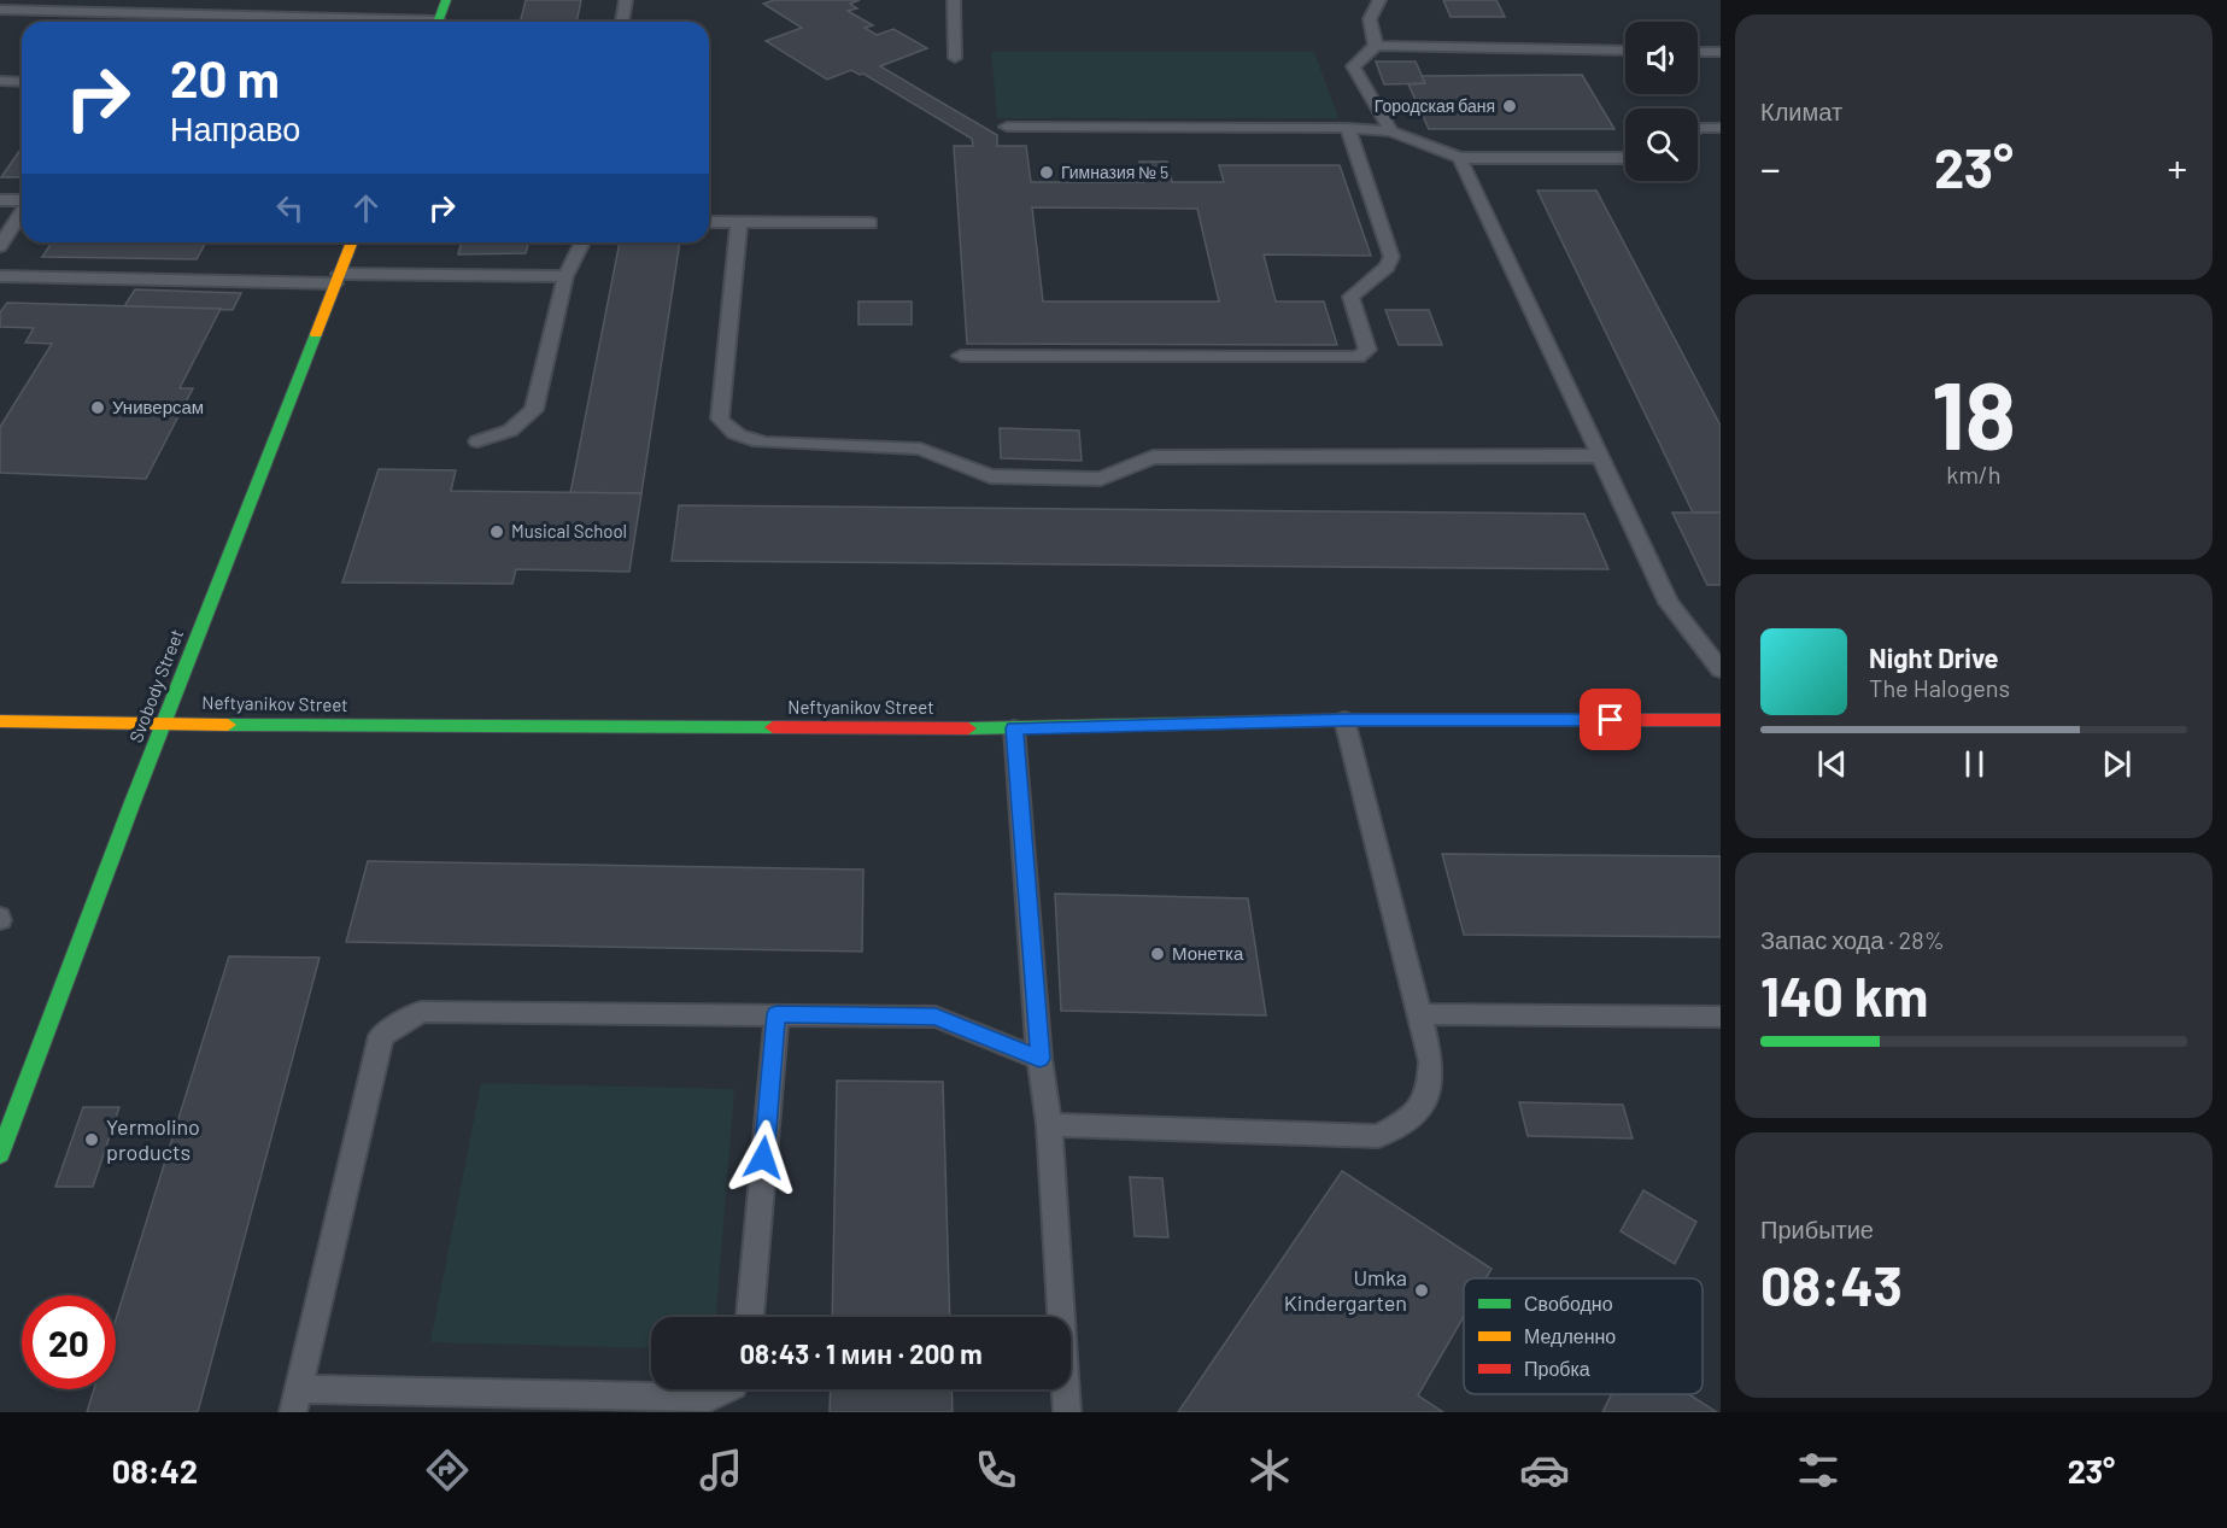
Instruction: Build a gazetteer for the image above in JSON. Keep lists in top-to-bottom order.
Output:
{
  "streets": {
    "main road": ["Svobody Street", "Neftyanikov Street"]
  },
  "crossings": [
    ["Svobody Street", "Neftyanikov Street"]
  ],
  "places": [
    "Городская баня",
    "Гимназия № 5",
    "Универсам",
    "Musical School",
    "Монетка",
    "Yermolino products",
    "Umka Kindergarten"
  ],
  "legend": ["Свободно", "Медленно", "Пробка"],
  "page": {
    "tile": [
      "Климат",
      ["18", "km/h"],
      ["Запас хода · 28%", "140 km"],
      ["Прибытие", "08:43"]
    ],
    "turn": ["20 m", "Направо"],
    "heat": ["−", "23°", "+"],
    "song": ["Night Drive", "The Halogens"],
    "limit": "20",
    "trip": "08:43 · 1 мин · 200 m",
    "tabs": ["08:42", "23°"]
  }
}
